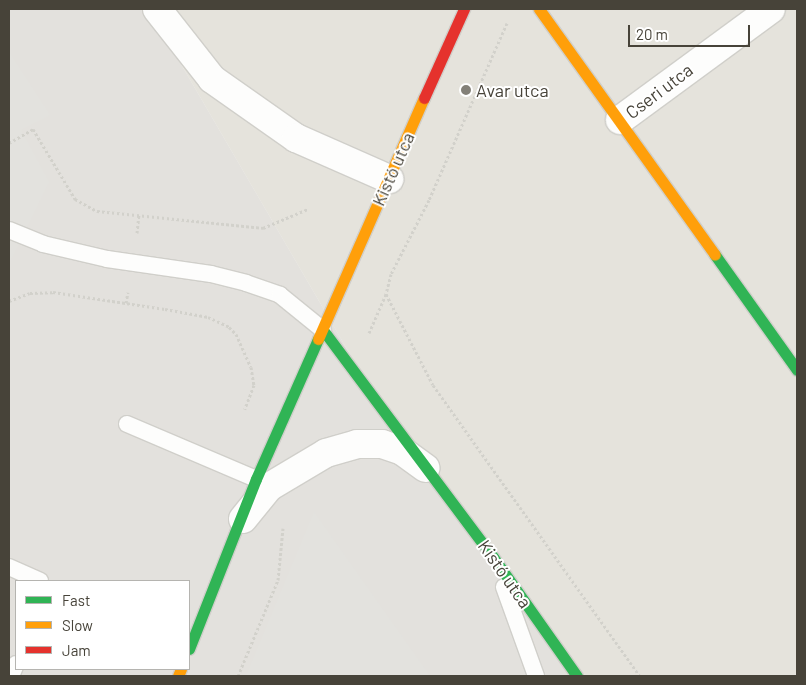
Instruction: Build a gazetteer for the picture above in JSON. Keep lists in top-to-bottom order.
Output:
{
  "streets": {
    "street": ["Cseri utca", "Kistó utca"]
  },
  "places": ["Avar utca"],
  "legend": ["Fast", "Slow", "Jam"],
  "scale_bar": "20 m"
}
